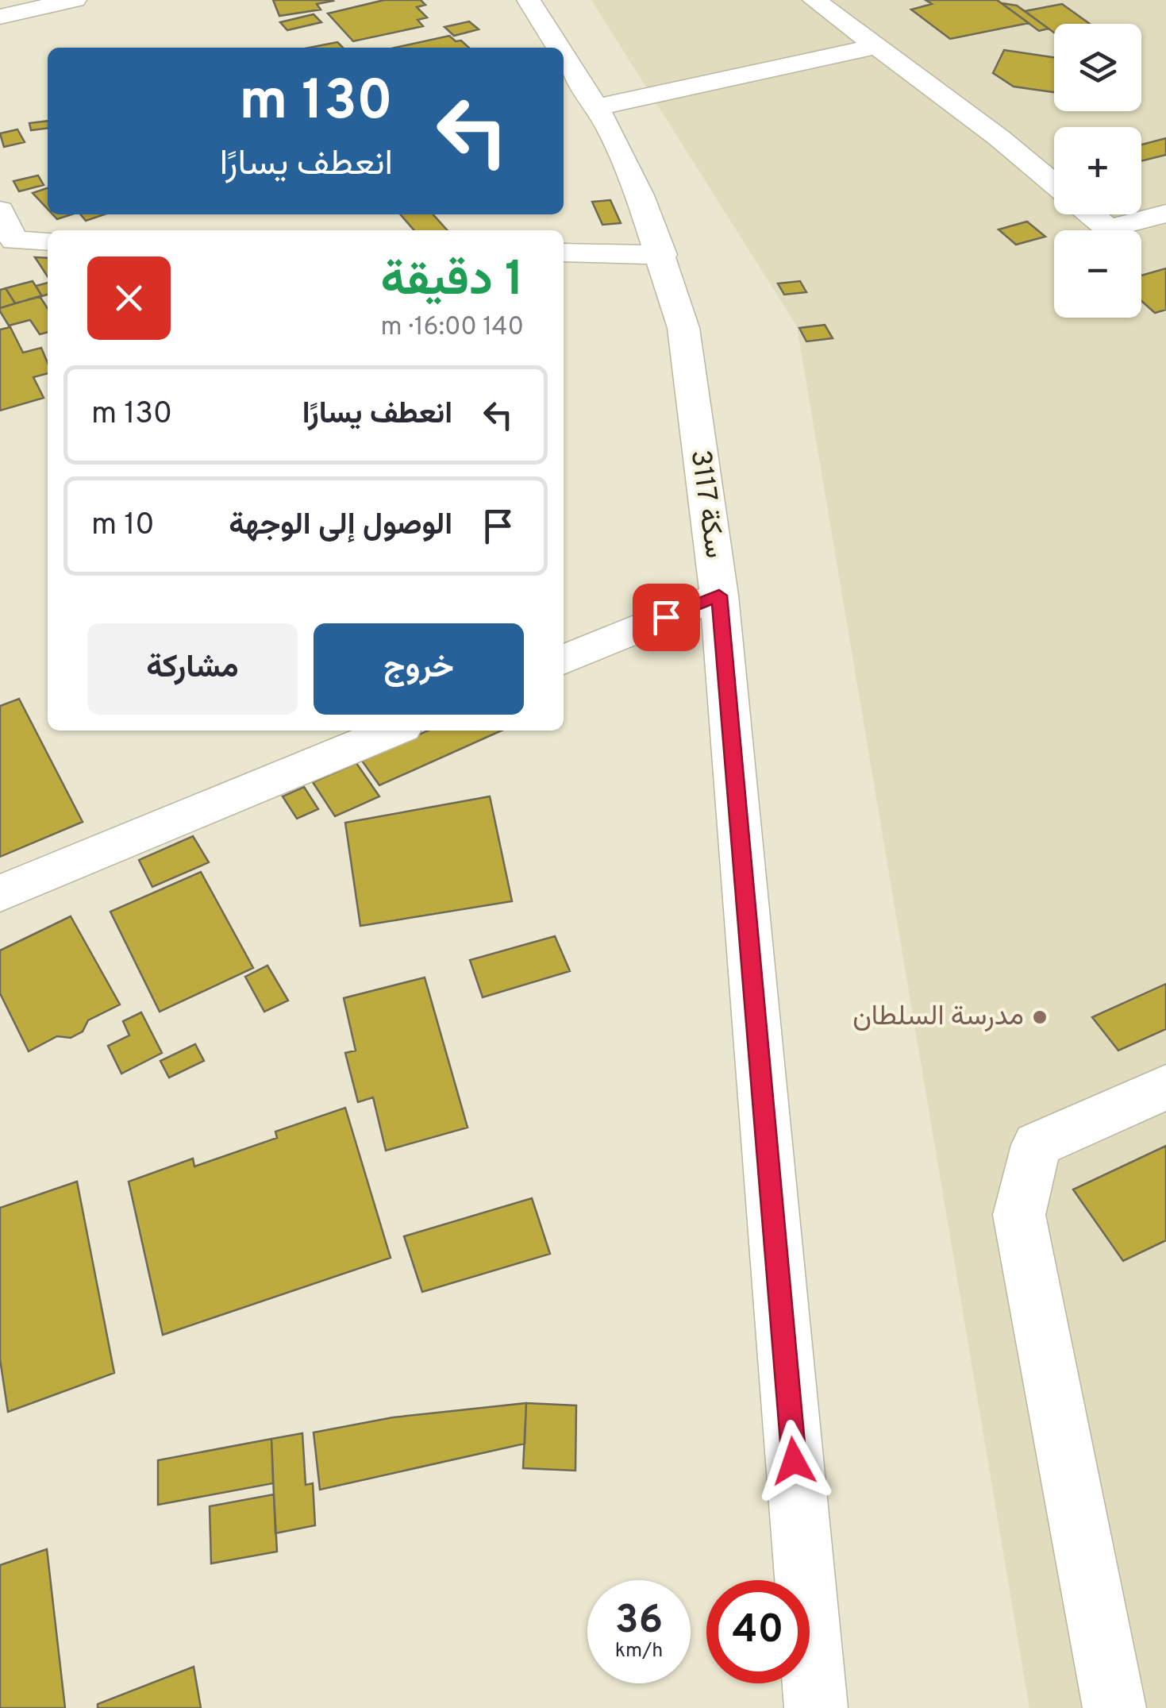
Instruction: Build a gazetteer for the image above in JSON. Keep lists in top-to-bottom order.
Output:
{
  "streets": {
    "street": ["سكة 3117"]
  },
  "places": ["مدرسة السلطان"],
  "page": {
    "map_buttons": ["+", "−"],
    "turn": ["130 m", "انعطف يسارًا"],
    "heading": ["1 دقيقة", "140 m · 16:00"],
    "list": [
      {
        "name": "انعطف يسارًا",
        "value": "130 m"
      },
      {
        "name": "الوصول إلى الوجهة",
        "value": "10 m"
      }
    ],
    "buttons": ["خروج", "مشاركة"],
    "speed": "36 km/h",
    "limit": "40"
  }
}
